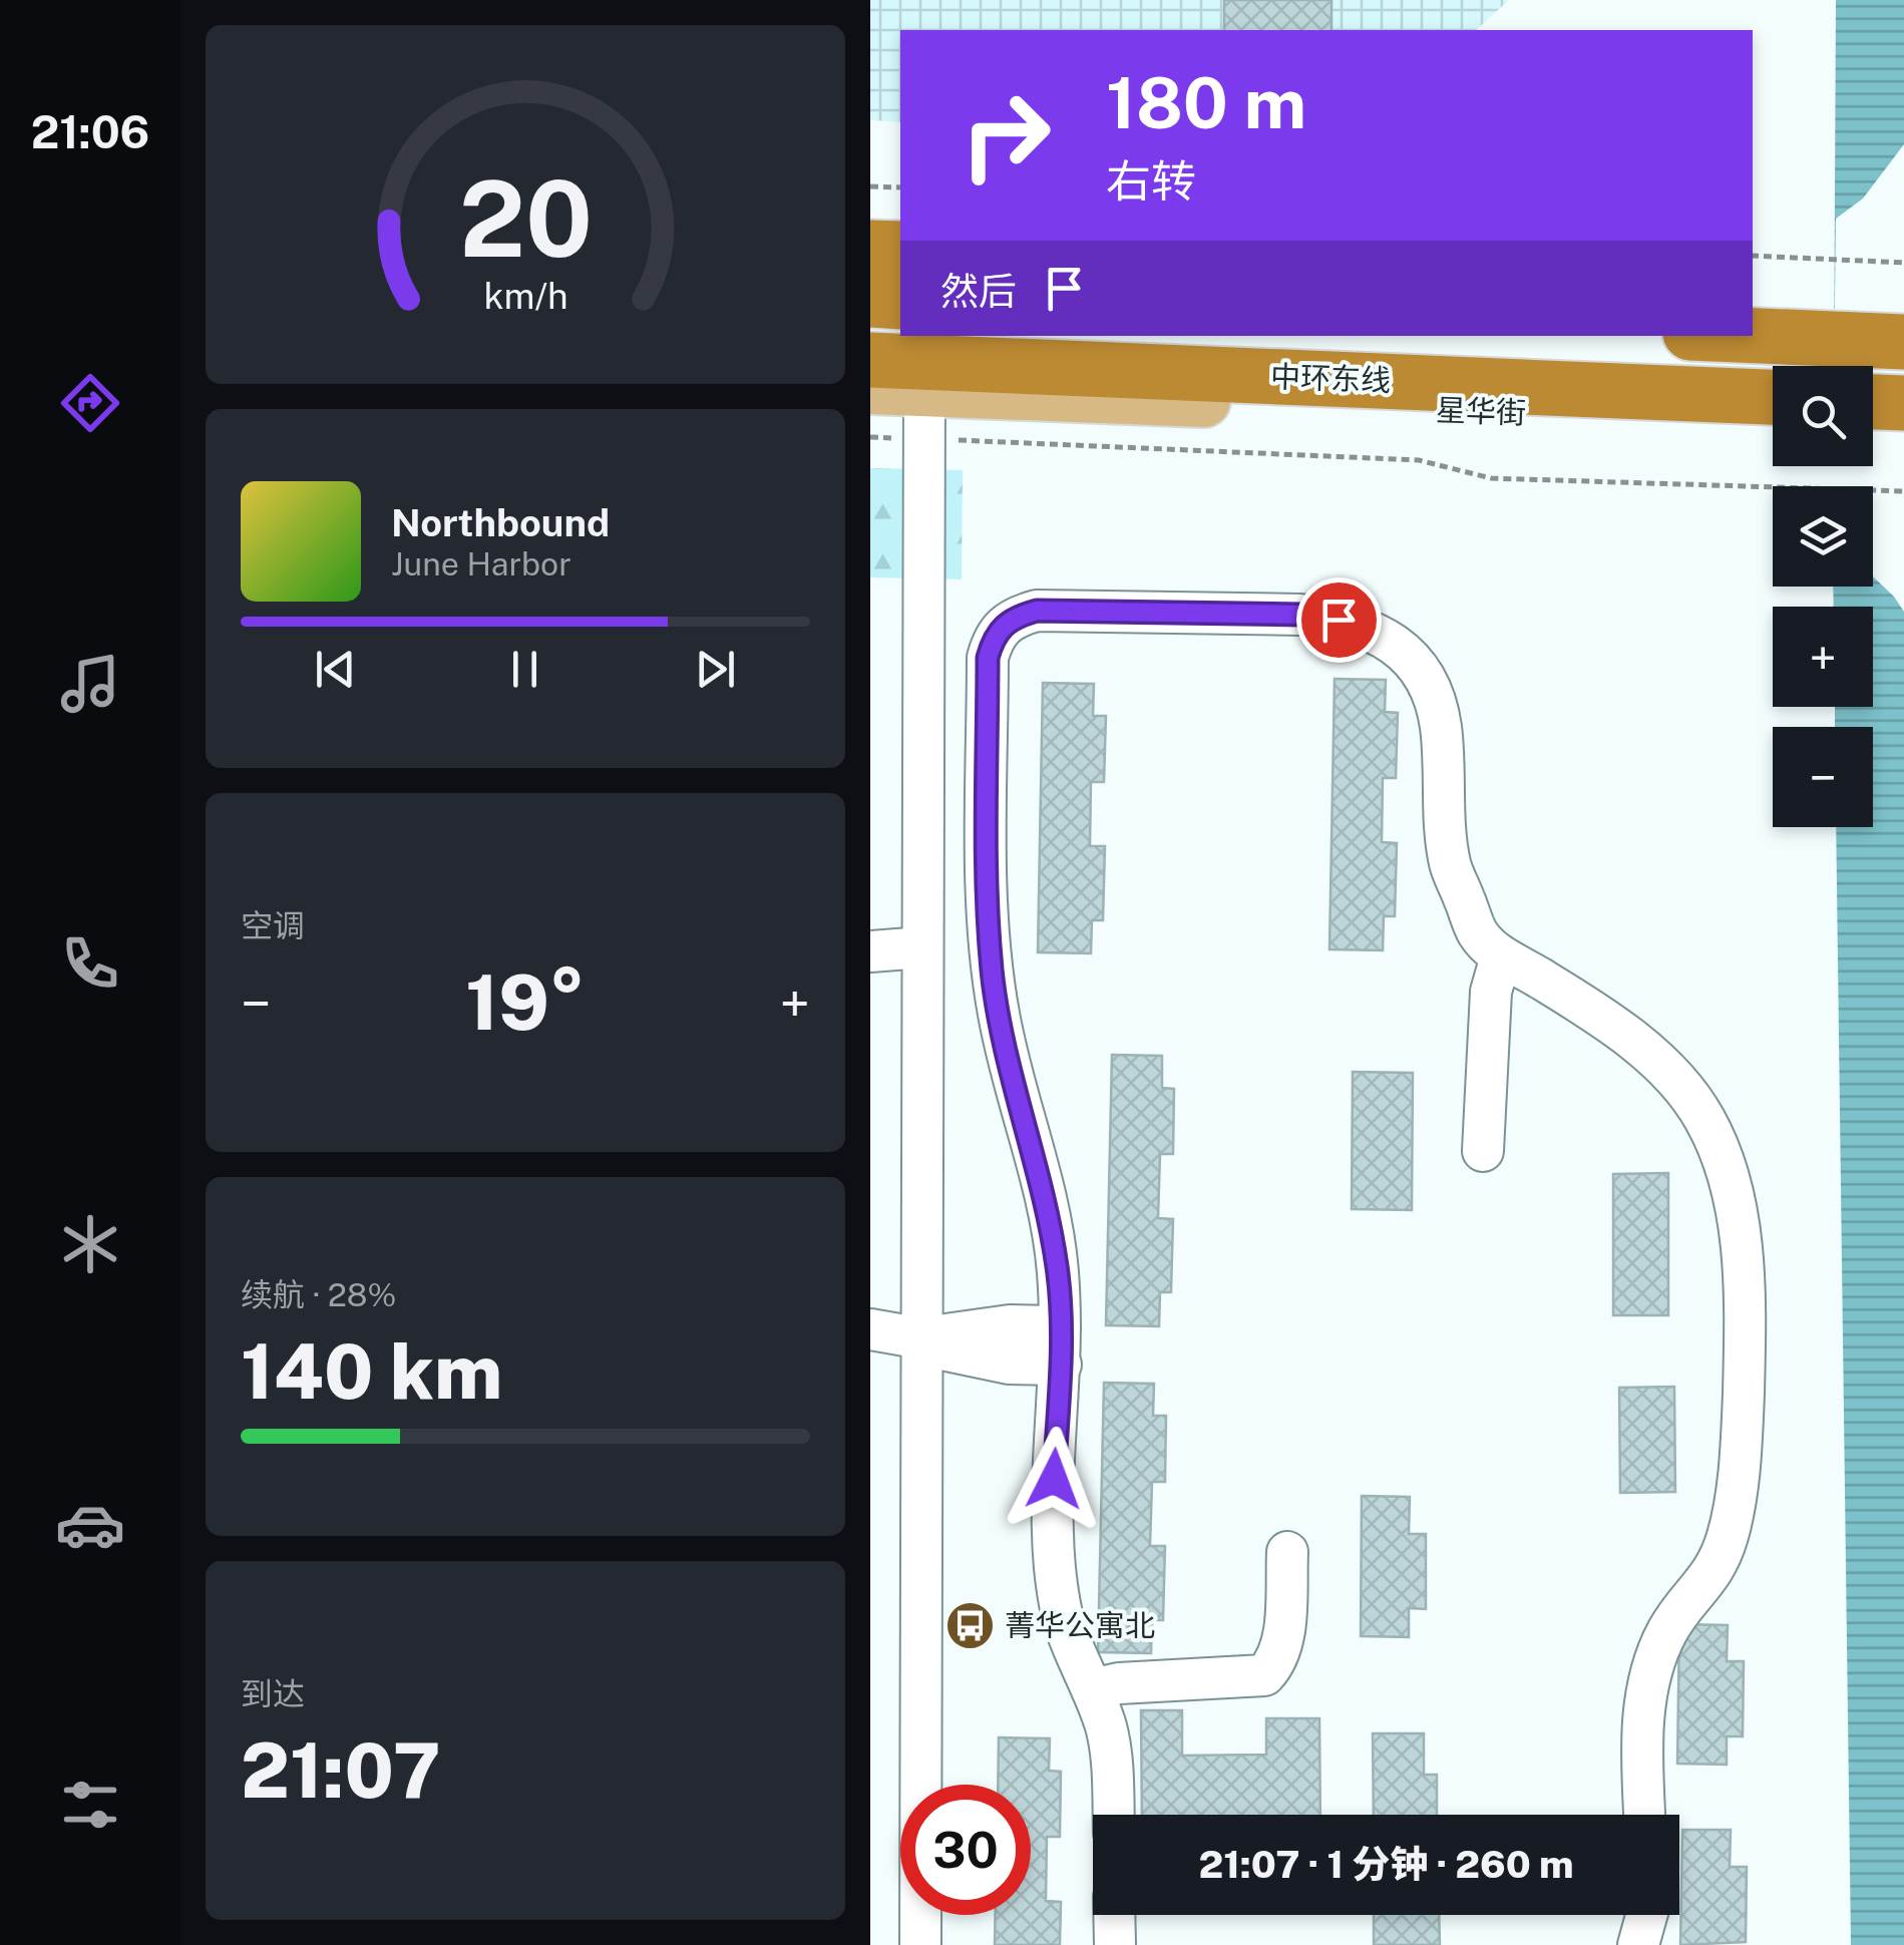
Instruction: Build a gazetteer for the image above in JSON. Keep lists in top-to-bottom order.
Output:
{
  "streets": {
    "highway": ["中环东线"],
    "main road": ["星华街"]
  },
  "places": {
    "bus stop": ["菁华公寓北"]
  },
  "page": {
    "tabs": "21:06",
    "turn": ["180 m", "右转"],
    "then": "然后",
    "map_buttons": ["+", "−"],
    "song": ["Northbound", "June Harbor"],
    "tile": [
      "空调",
      ["续航 · 28%", "140 km"],
      ["到达", "21:07"]
    ],
    "heat": ["−", "19°", "+"],
    "limit": "30",
    "trip": "21:07 · 1 分钟 · 260 m",
    "gauge": ["20", "km/h"]
  }
}
